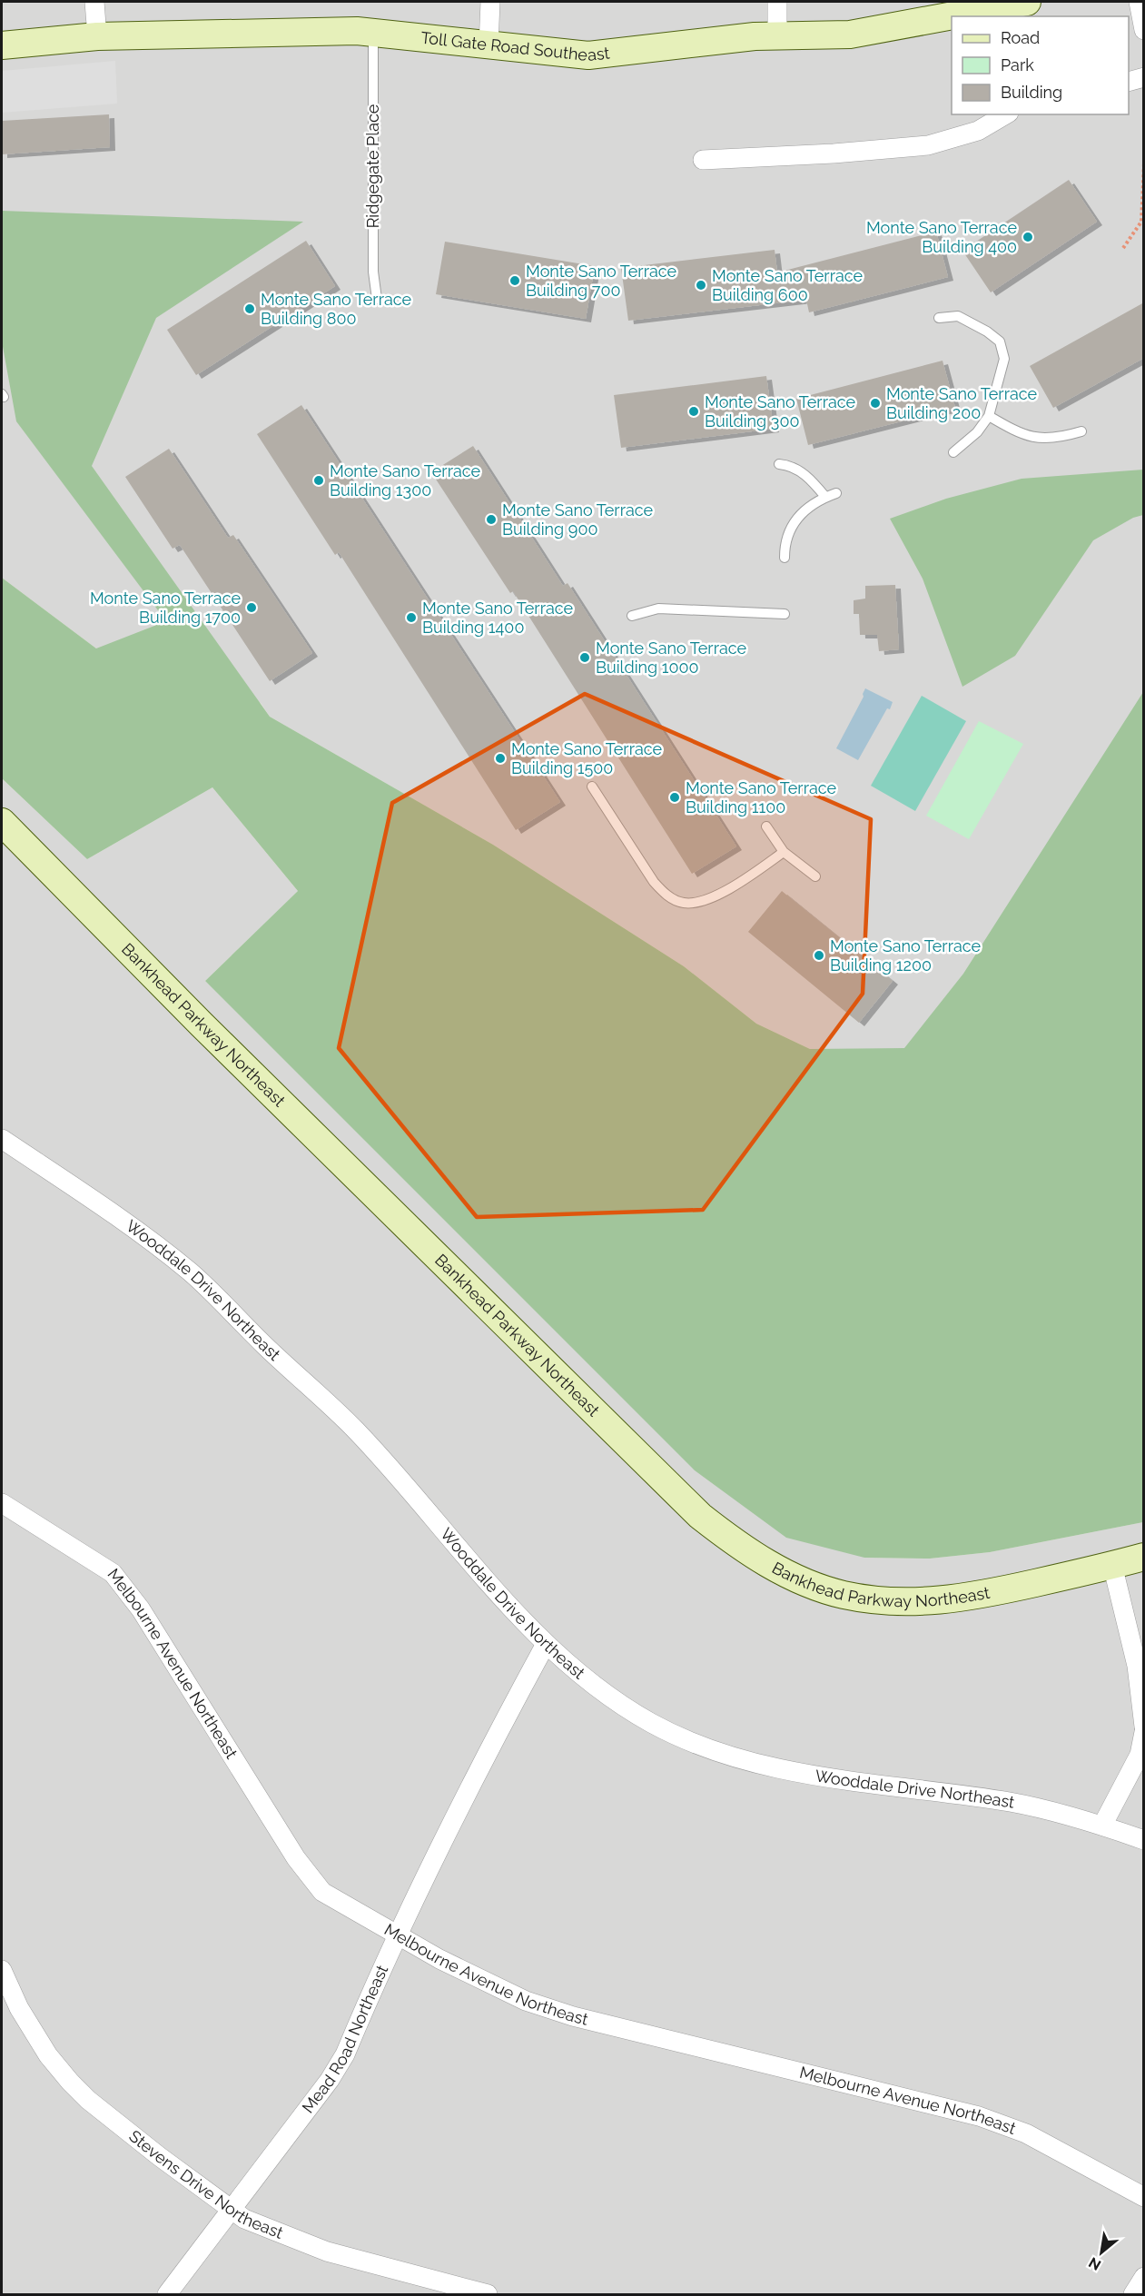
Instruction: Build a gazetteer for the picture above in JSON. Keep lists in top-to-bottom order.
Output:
{
  "streets": {
    "street": [
      "Toll Gate Road Southeast",
      "Bankhead Parkway Northeast",
      "Wooddale Drive Northeast",
      "Melbourne Avenue Northeast",
      "Mead Road Northeast",
      "Stevens Drive Northeast"
    ],
    "lane": ["Ridgegate Place"]
  },
  "crossings": [
    ["Toll Gate Road Southeast", "Ridgegate Place"],
    ["Wooddale Drive Northeast", "Mead Road Northeast"],
    ["Melbourne Avenue Northeast", "Mead Road Northeast"],
    ["Mead Road Northeast", "Stevens Drive Northeast"]
  ],
  "places": [
    "Monte Sano Terrace Building 400",
    "Monte Sano Terrace Building 700",
    "Monte Sano Terrace Building 600",
    "Monte Sano Terrace Building 800",
    "Monte Sano Terrace Building 200",
    "Monte Sano Terrace Building 300",
    "Monte Sano Terrace Building 1300",
    "Monte Sano Terrace Building 900",
    "Monte Sano Terrace Building 1700",
    "Monte Sano Terrace Building 1400",
    "Monte Sano Terrace Building 1000",
    "Monte Sano Terrace Building 1500",
    "Monte Sano Terrace Building 1100",
    "Monte Sano Terrace Building 1200"
  ],
  "legend": ["Road", "Park", "Building"],
  "north": "bottom left"
}
